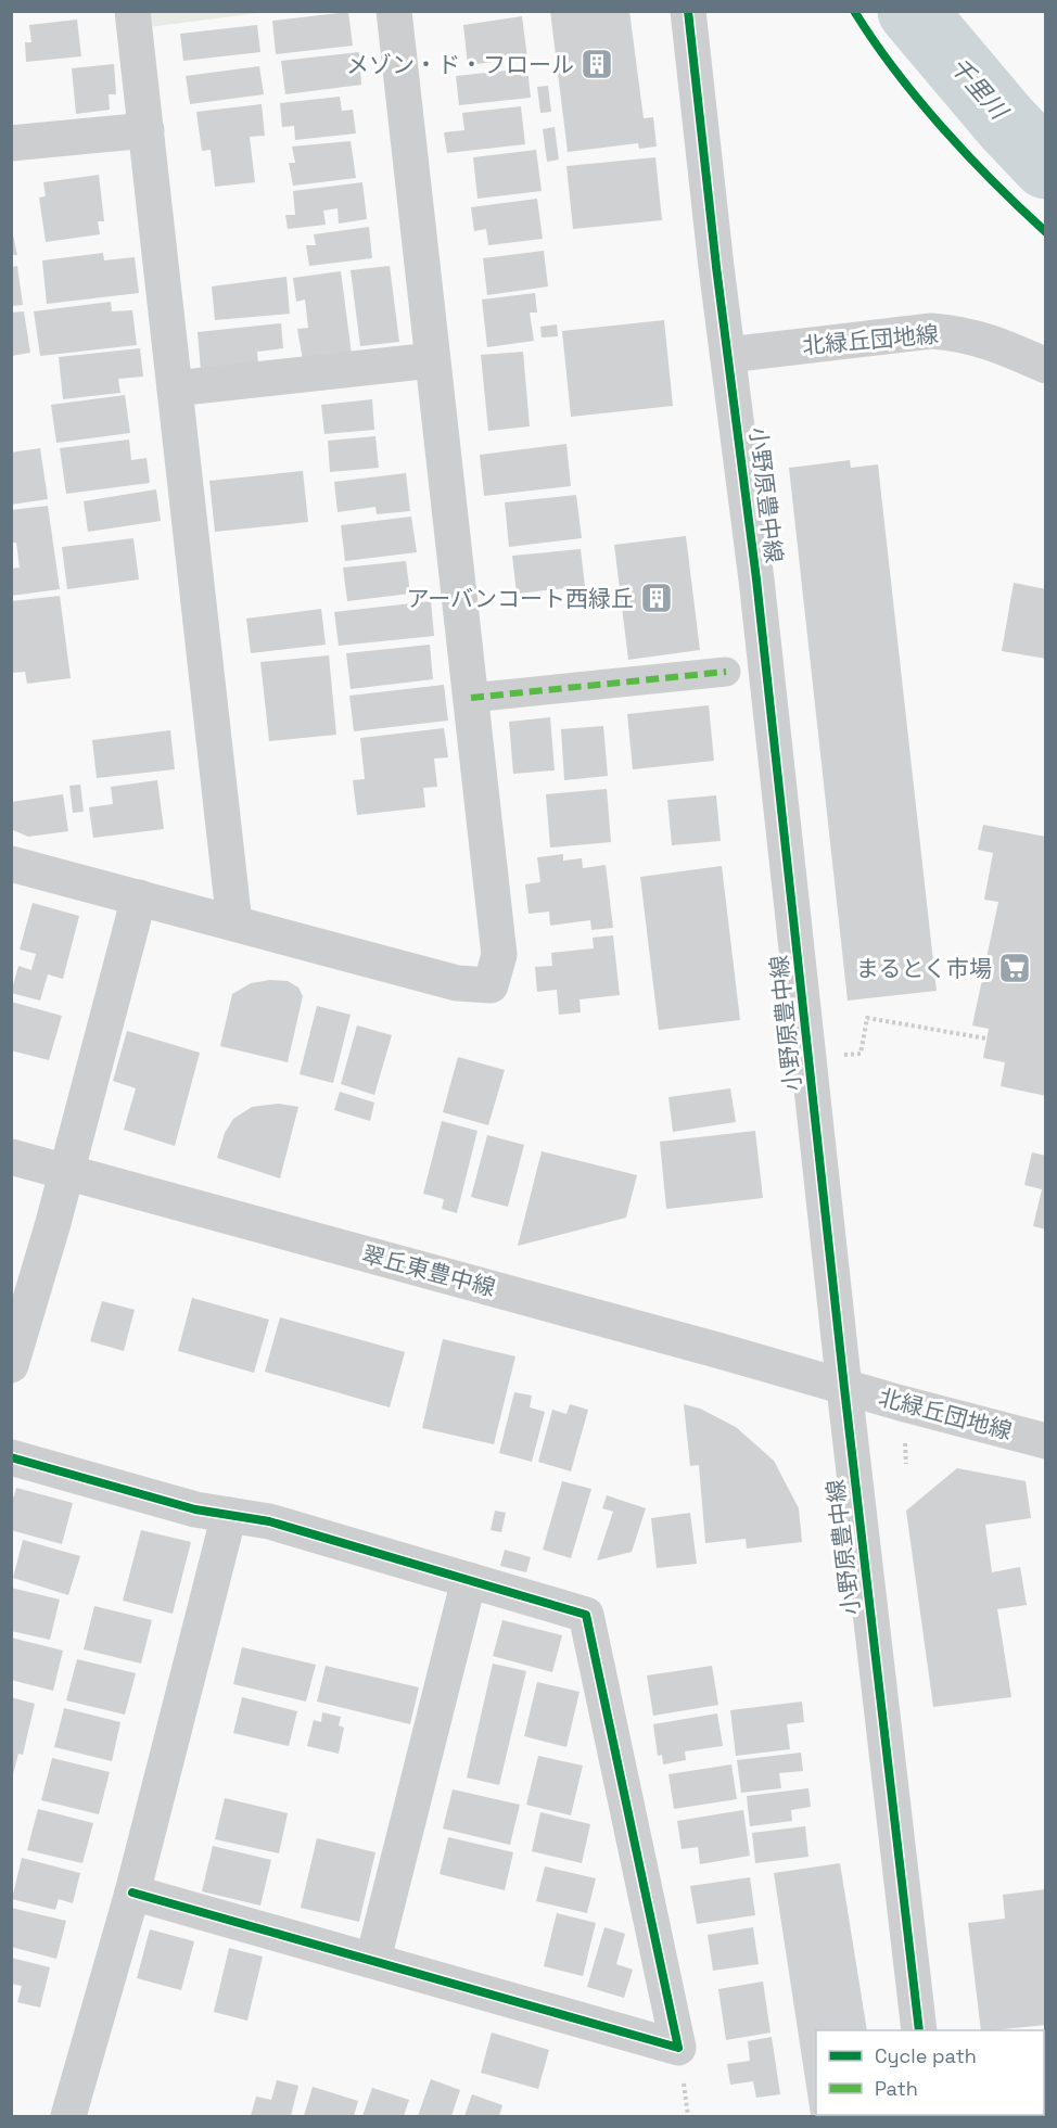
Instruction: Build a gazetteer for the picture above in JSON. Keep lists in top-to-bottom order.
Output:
{
  "streets": {
    "street": ["北緑丘団地線", "小野原豊中線", "翠丘東豊中線"]
  },
  "crossings": [
    ["北緑丘団地線", "小野原豊中線"],
    ["北緑丘団地線", "翠丘東豊中線"],
    ["小野原豊中線", "翠丘東豊中線"]
  ],
  "water": ["千里川"],
  "places": {
    "building": ["メゾン・ド・フロール", "アーバンコート西緑丘"],
    "supermarket": ["まるとく市場"]
  },
  "legend": ["Cycle path", "Path"]
}
